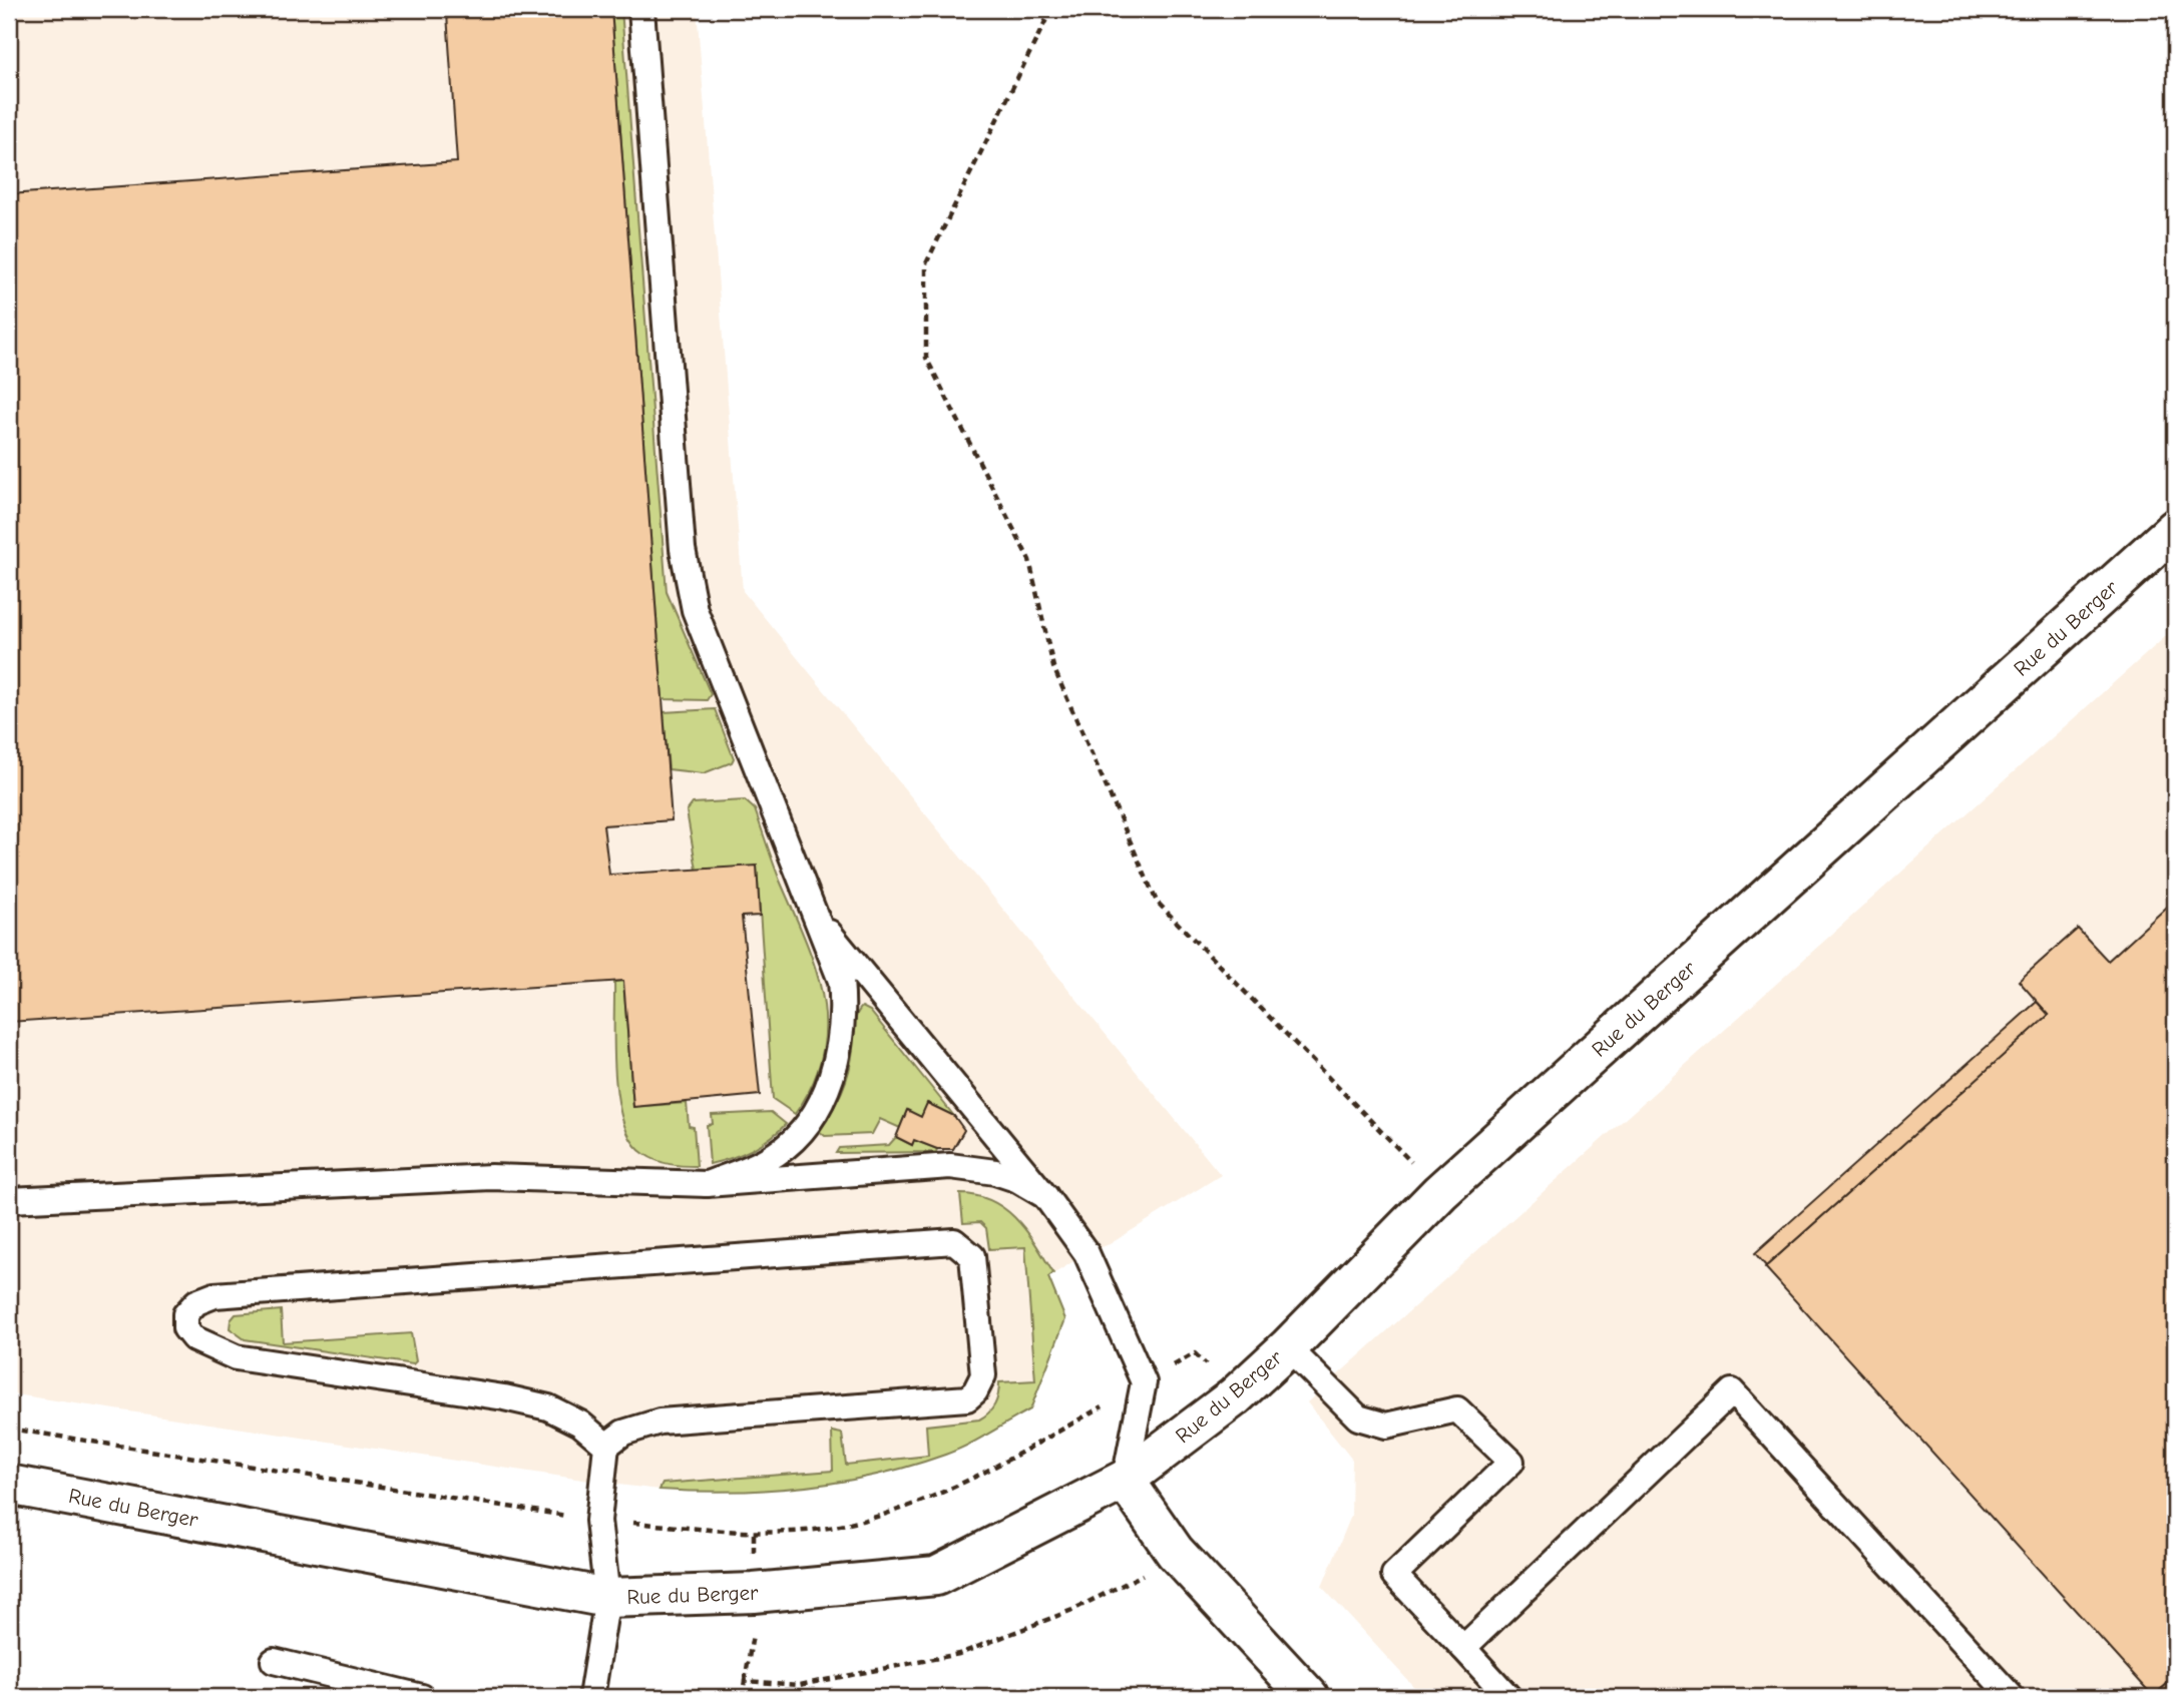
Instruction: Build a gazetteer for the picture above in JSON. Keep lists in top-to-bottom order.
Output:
{
  "streets": {
    "street": ["Rue du Berger"]
  }
}
